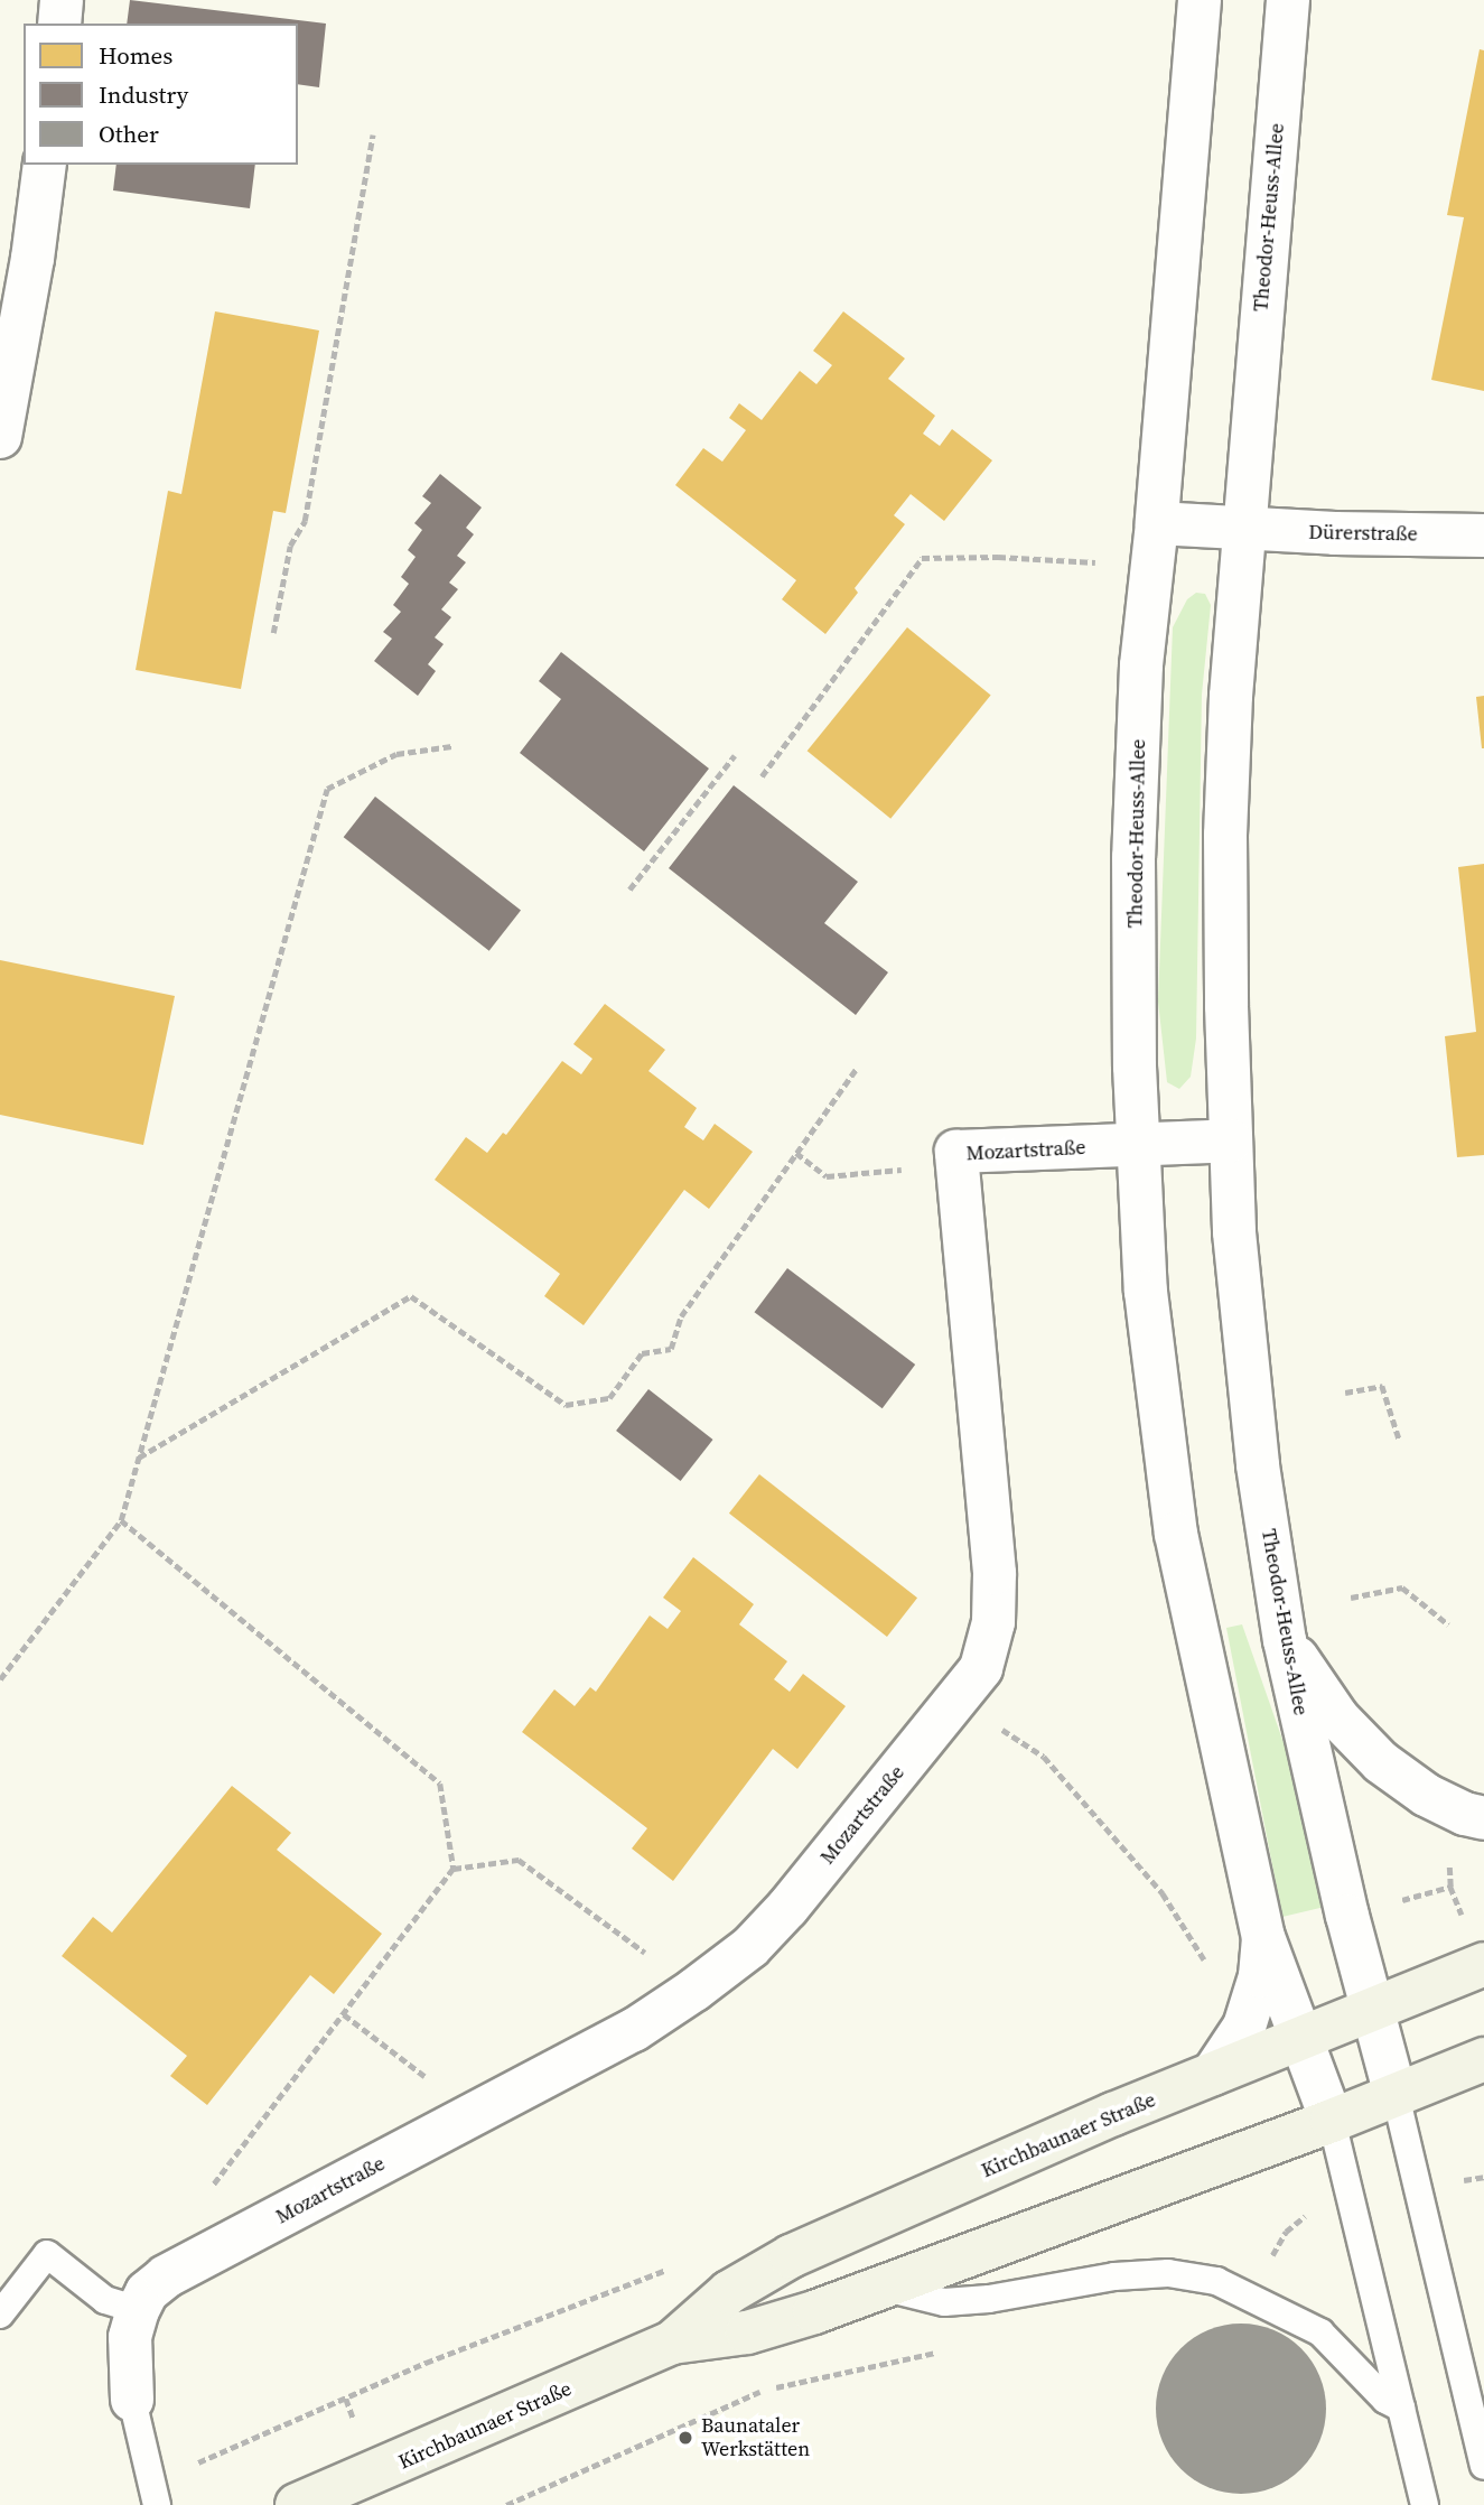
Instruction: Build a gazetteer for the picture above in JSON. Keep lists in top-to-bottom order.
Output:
{
  "streets": {
    "street": [
      "Theodor-Heuss-Allee",
      "Dürerstraße",
      "Mozartstraße",
      "Kirchbaunaer Straße"
    ]
  },
  "crossings": [
    ["Theodor-Heuss-Allee", "Dürerstraße"],
    ["Theodor-Heuss-Allee", "Mozartstraße"],
    ["Theodor-Heuss-Allee", "Kirchbaunaer Straße"]
  ],
  "places": ["Baunataler Werkstätten"],
  "legend": ["Homes", "Industry", "Other"]
}
